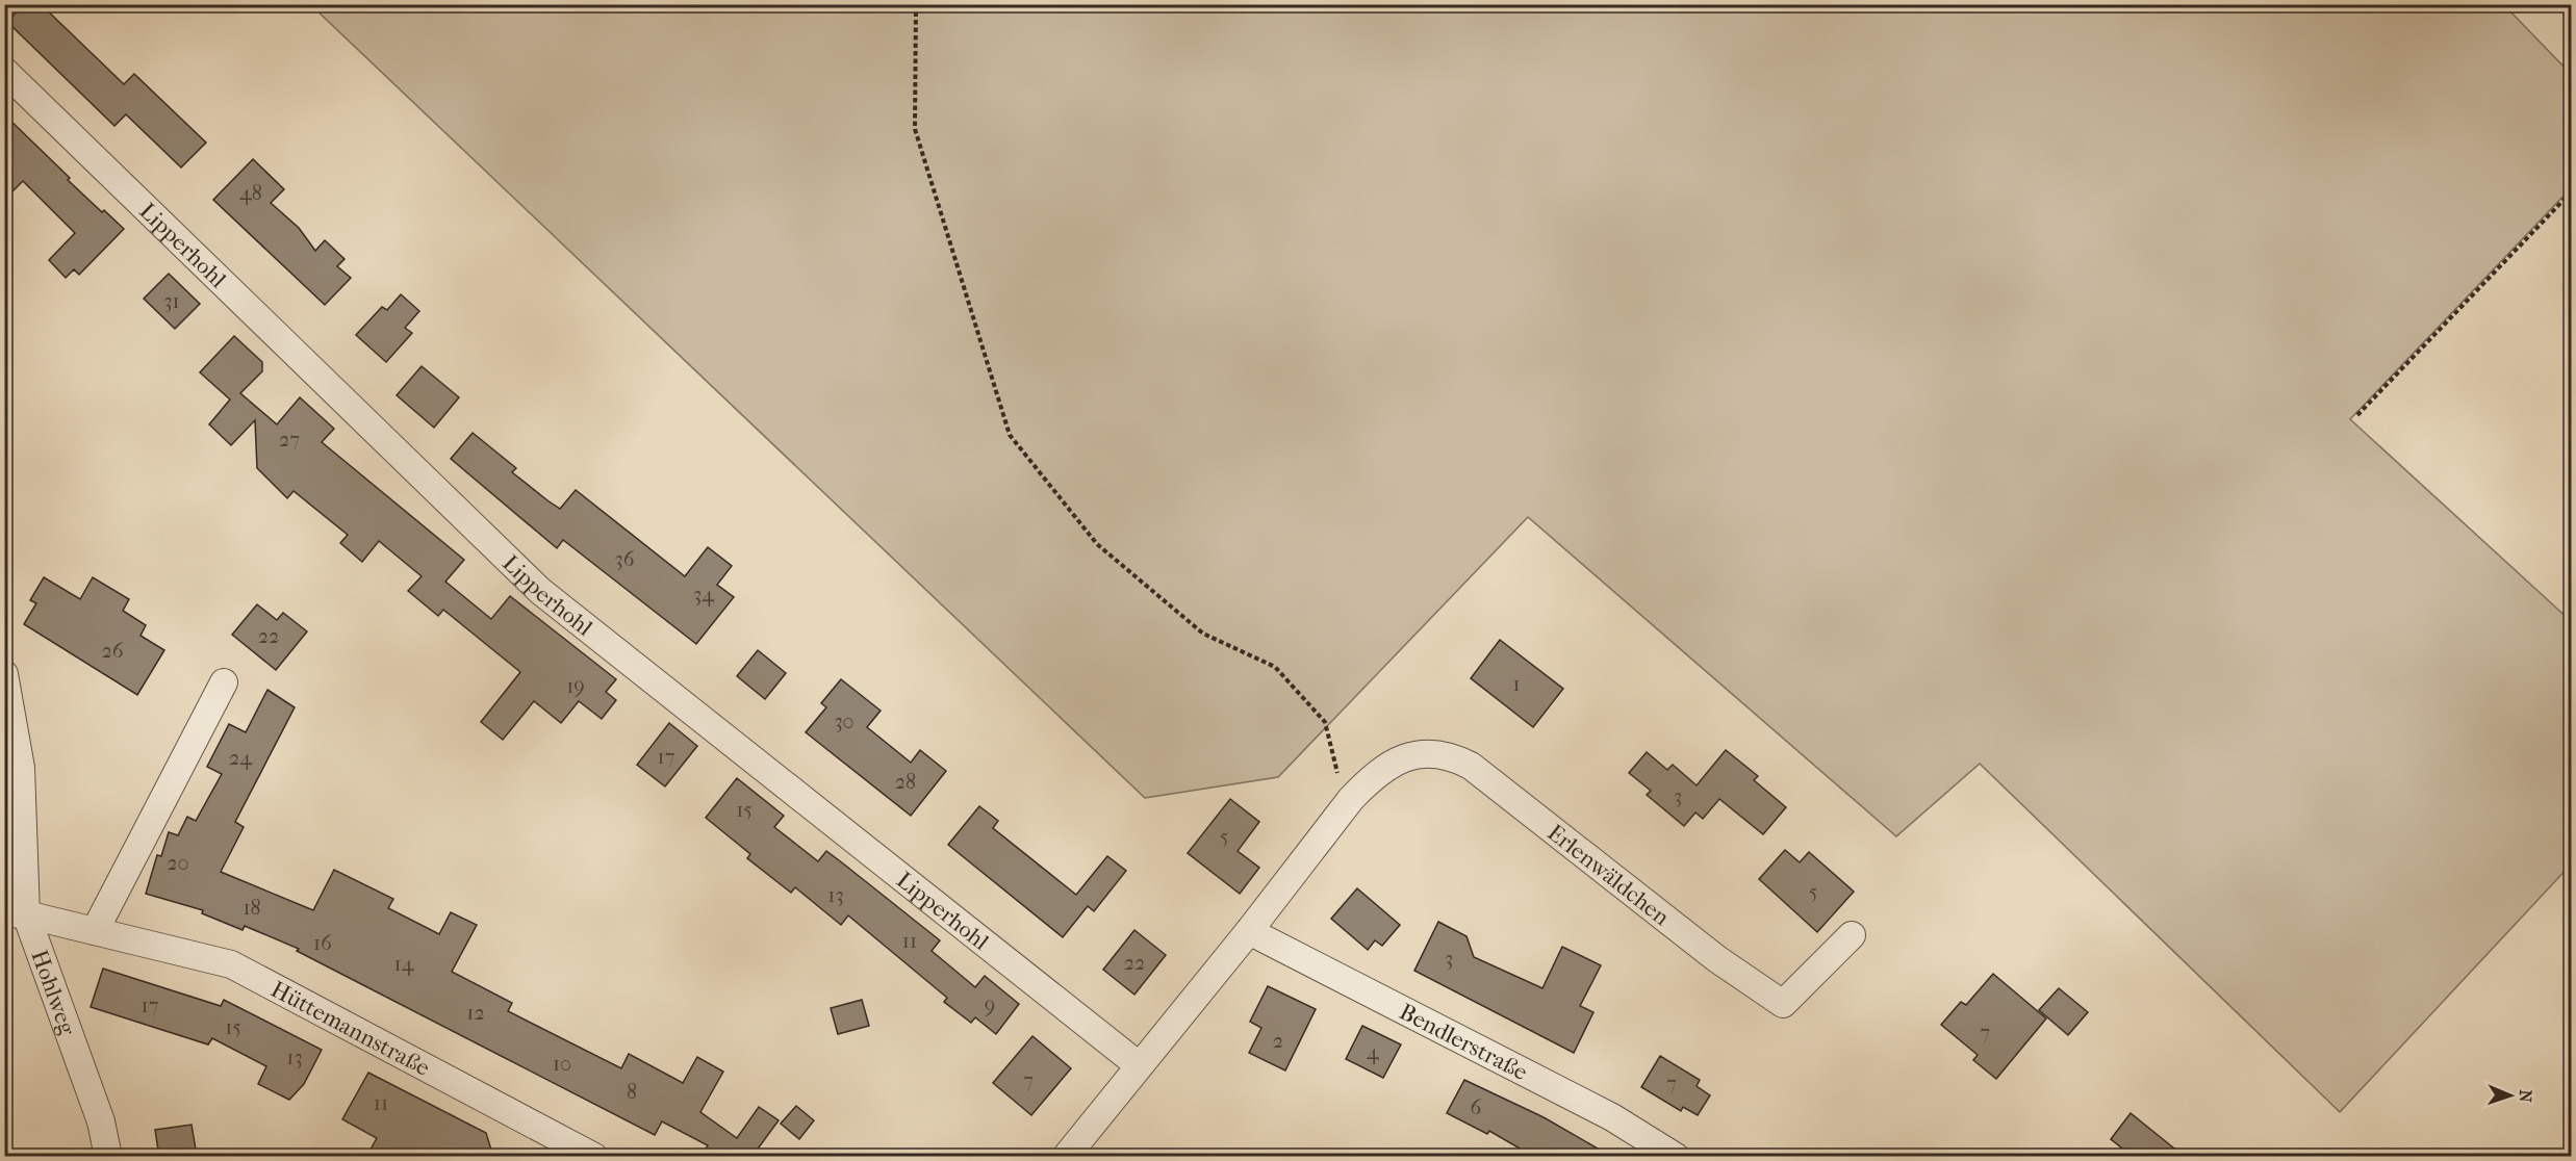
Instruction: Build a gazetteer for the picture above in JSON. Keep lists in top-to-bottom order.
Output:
{
  "streets": {
    "street": [
      "Lipperhohl",
      "Erlenwäldchen",
      "Hohlweg",
      "Hüttemannstraße",
      "Bendlerstraße"
    ]
  },
  "crossings": [
    ["Hohlweg", "Hüttemannstraße"]
  ],
  "house_numbers": [
    "48",
    "31",
    "27",
    "36",
    "34",
    "22",
    "26",
    "1",
    "19",
    "30",
    "17",
    "24",
    "28",
    "3",
    "15",
    "5",
    "20",
    "5",
    "13",
    "18",
    "11",
    "16",
    "3",
    "22",
    "14",
    "17",
    "9",
    "12",
    "15",
    "7",
    "2",
    "4",
    "13",
    "10",
    "7",
    "7",
    "8",
    "11",
    "6"
  ],
  "north": "right"
}
